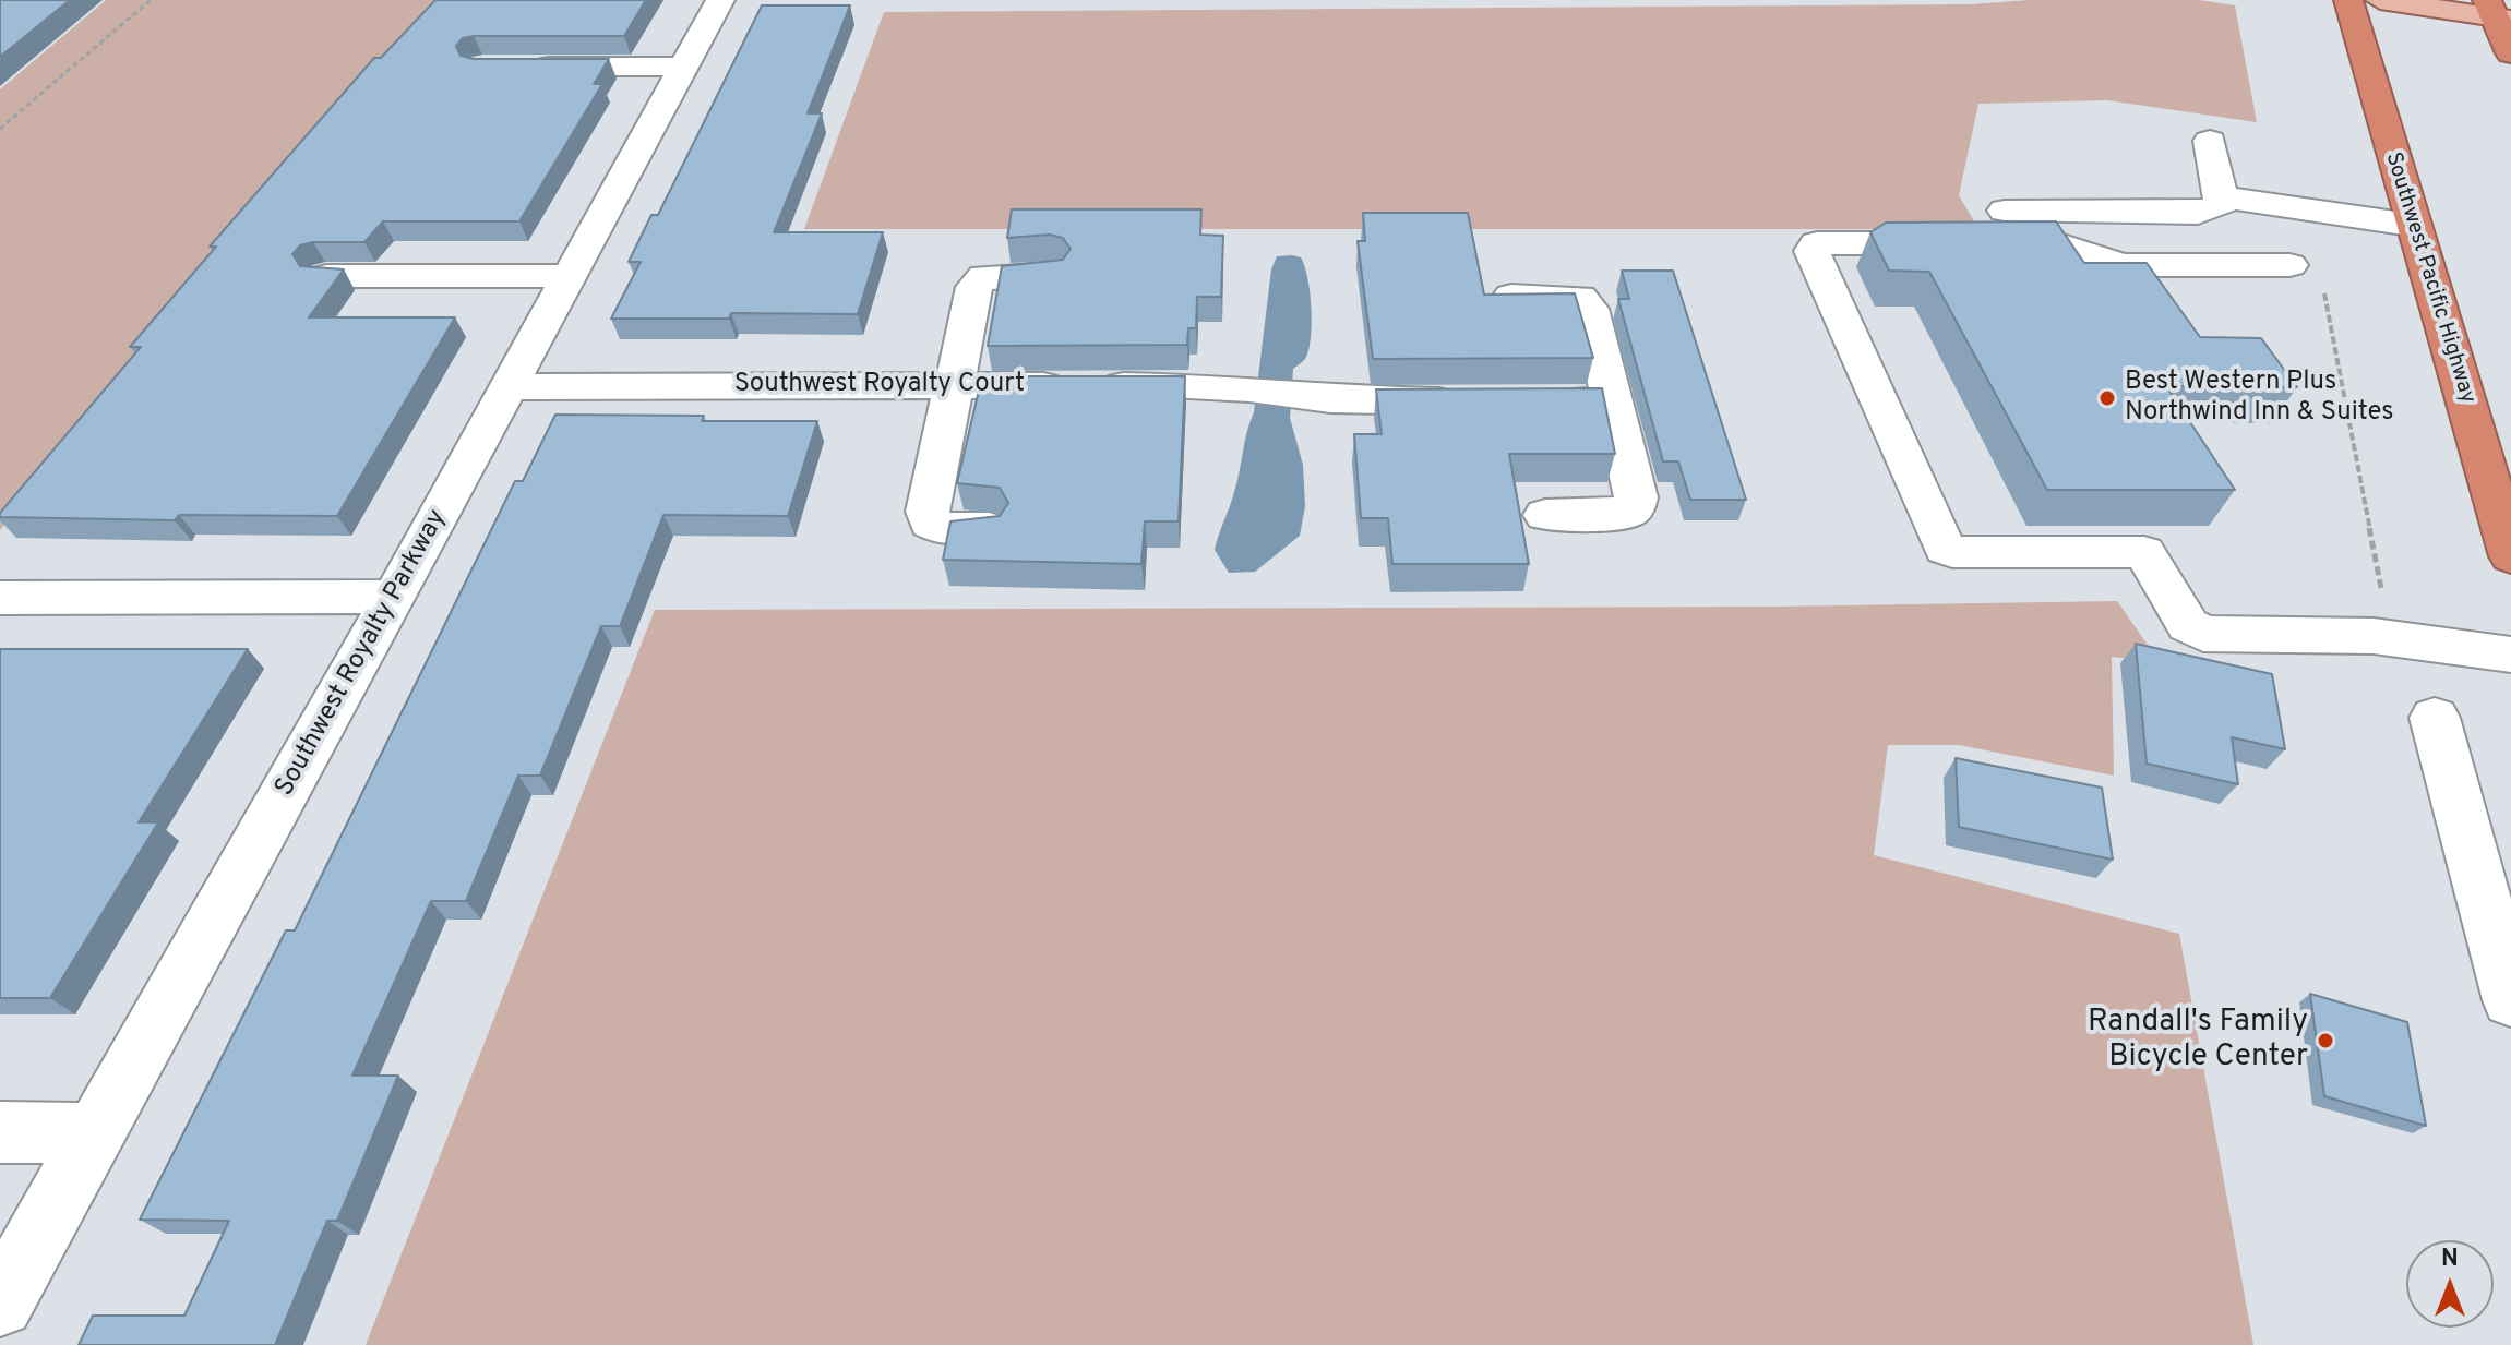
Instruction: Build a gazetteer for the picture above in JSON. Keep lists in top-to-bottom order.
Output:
{
  "streets": {
    "highway": ["Southwest Pacific Highway"],
    "street": ["Southwest Royalty Court", "Southwest Royalty Parkway"]
  },
  "crossings": [
    ["Southwest Royalty Court", "Southwest Royalty Parkway"]
  ],
  "places": ["Best Western Plus Northwind Inn & Suites", "Randall's Family Bicycle Center"],
  "north": "top"
}
